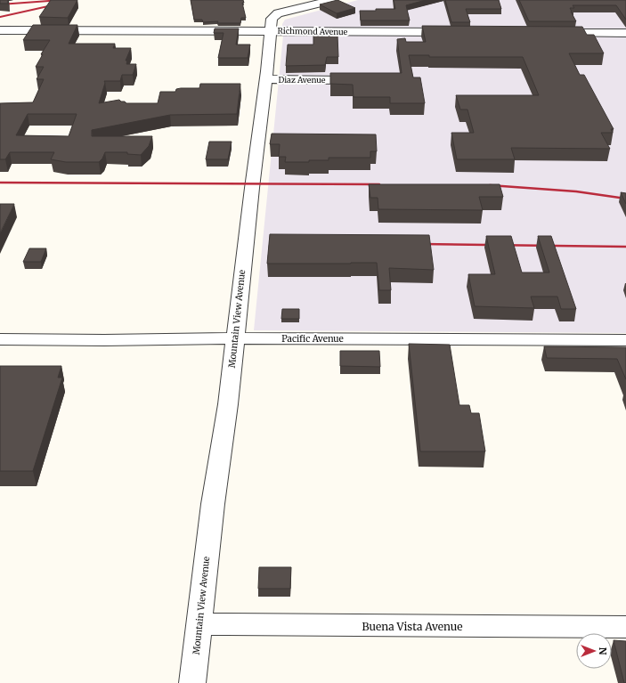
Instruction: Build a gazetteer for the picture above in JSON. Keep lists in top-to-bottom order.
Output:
{
  "streets": {
    "street": [
      "Richmond Avenue",
      "Diaz Avenue",
      "Mountain View Avenue",
      "Pacific Avenue",
      "Buena Vista Avenue"
    ]
  },
  "crossings": [
    ["Richmond Avenue", "Mountain View Avenue"],
    ["Diaz Avenue", "Mountain View Avenue"],
    ["Mountain View Avenue", "Pacific Avenue"],
    ["Mountain View Avenue", "Buena Vista Avenue"]
  ],
  "north": "right"
}
